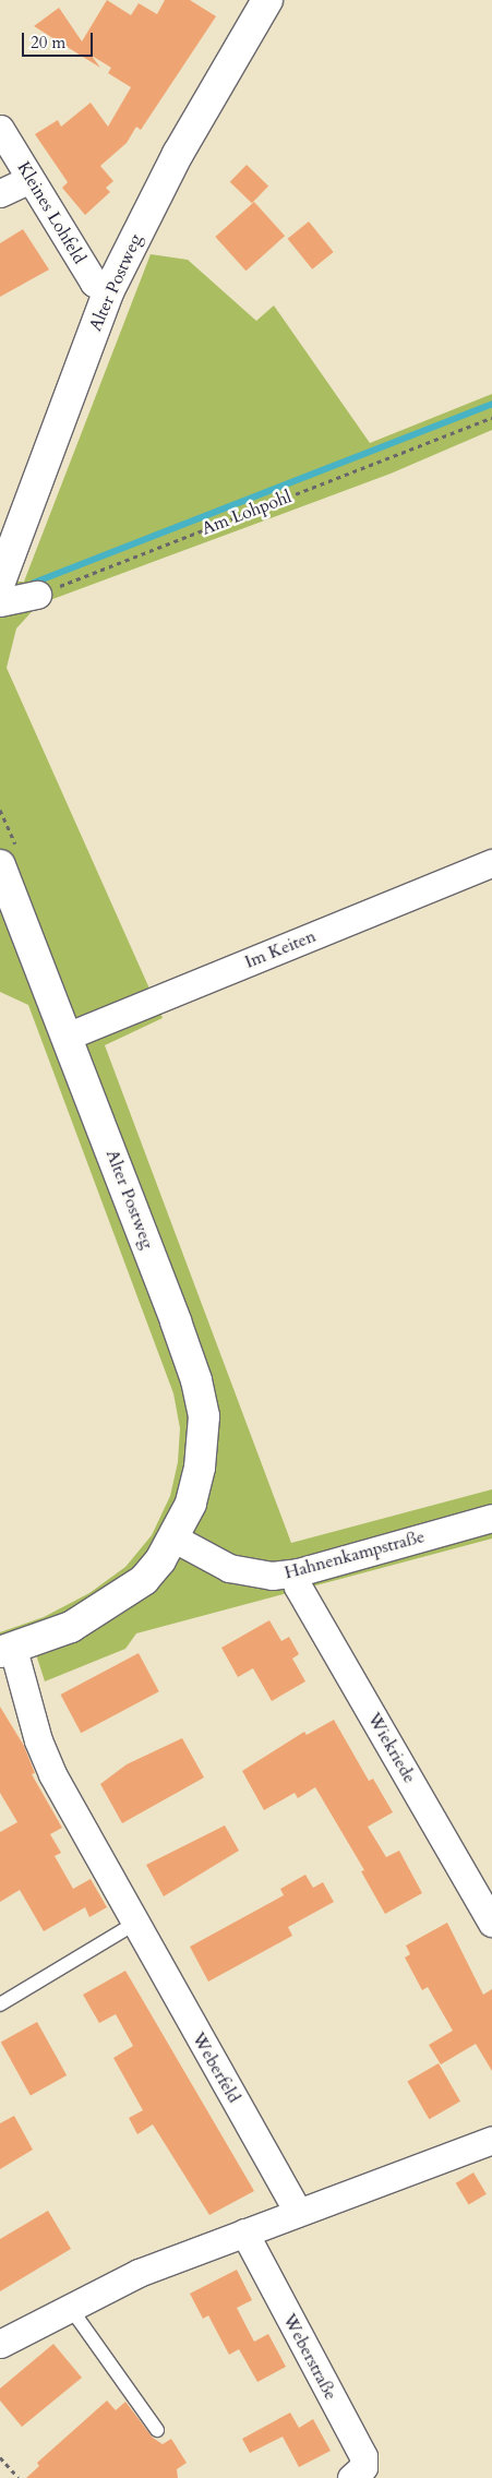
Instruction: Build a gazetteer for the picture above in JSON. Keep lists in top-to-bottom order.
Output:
{
  "streets": {
    "street": [
      "Kleines Lohfeld",
      "Alter Postweg",
      "Im Keiten",
      "Hahnenkampstraße",
      "Wiekriede",
      "Weberfeld",
      "Weberstraße"
    ],
    "path": ["Am Lohpohl"]
  },
  "crossings": [
    ["Kleines Lohfeld", "Alter Postweg"],
    ["Alter Postweg", "Im Keiten"],
    ["Alter Postweg", "Hahnenkampstraße"],
    ["Hahnenkampstraße", "Wiekriede"]
  ],
  "scale_bar": "20 m"
}
